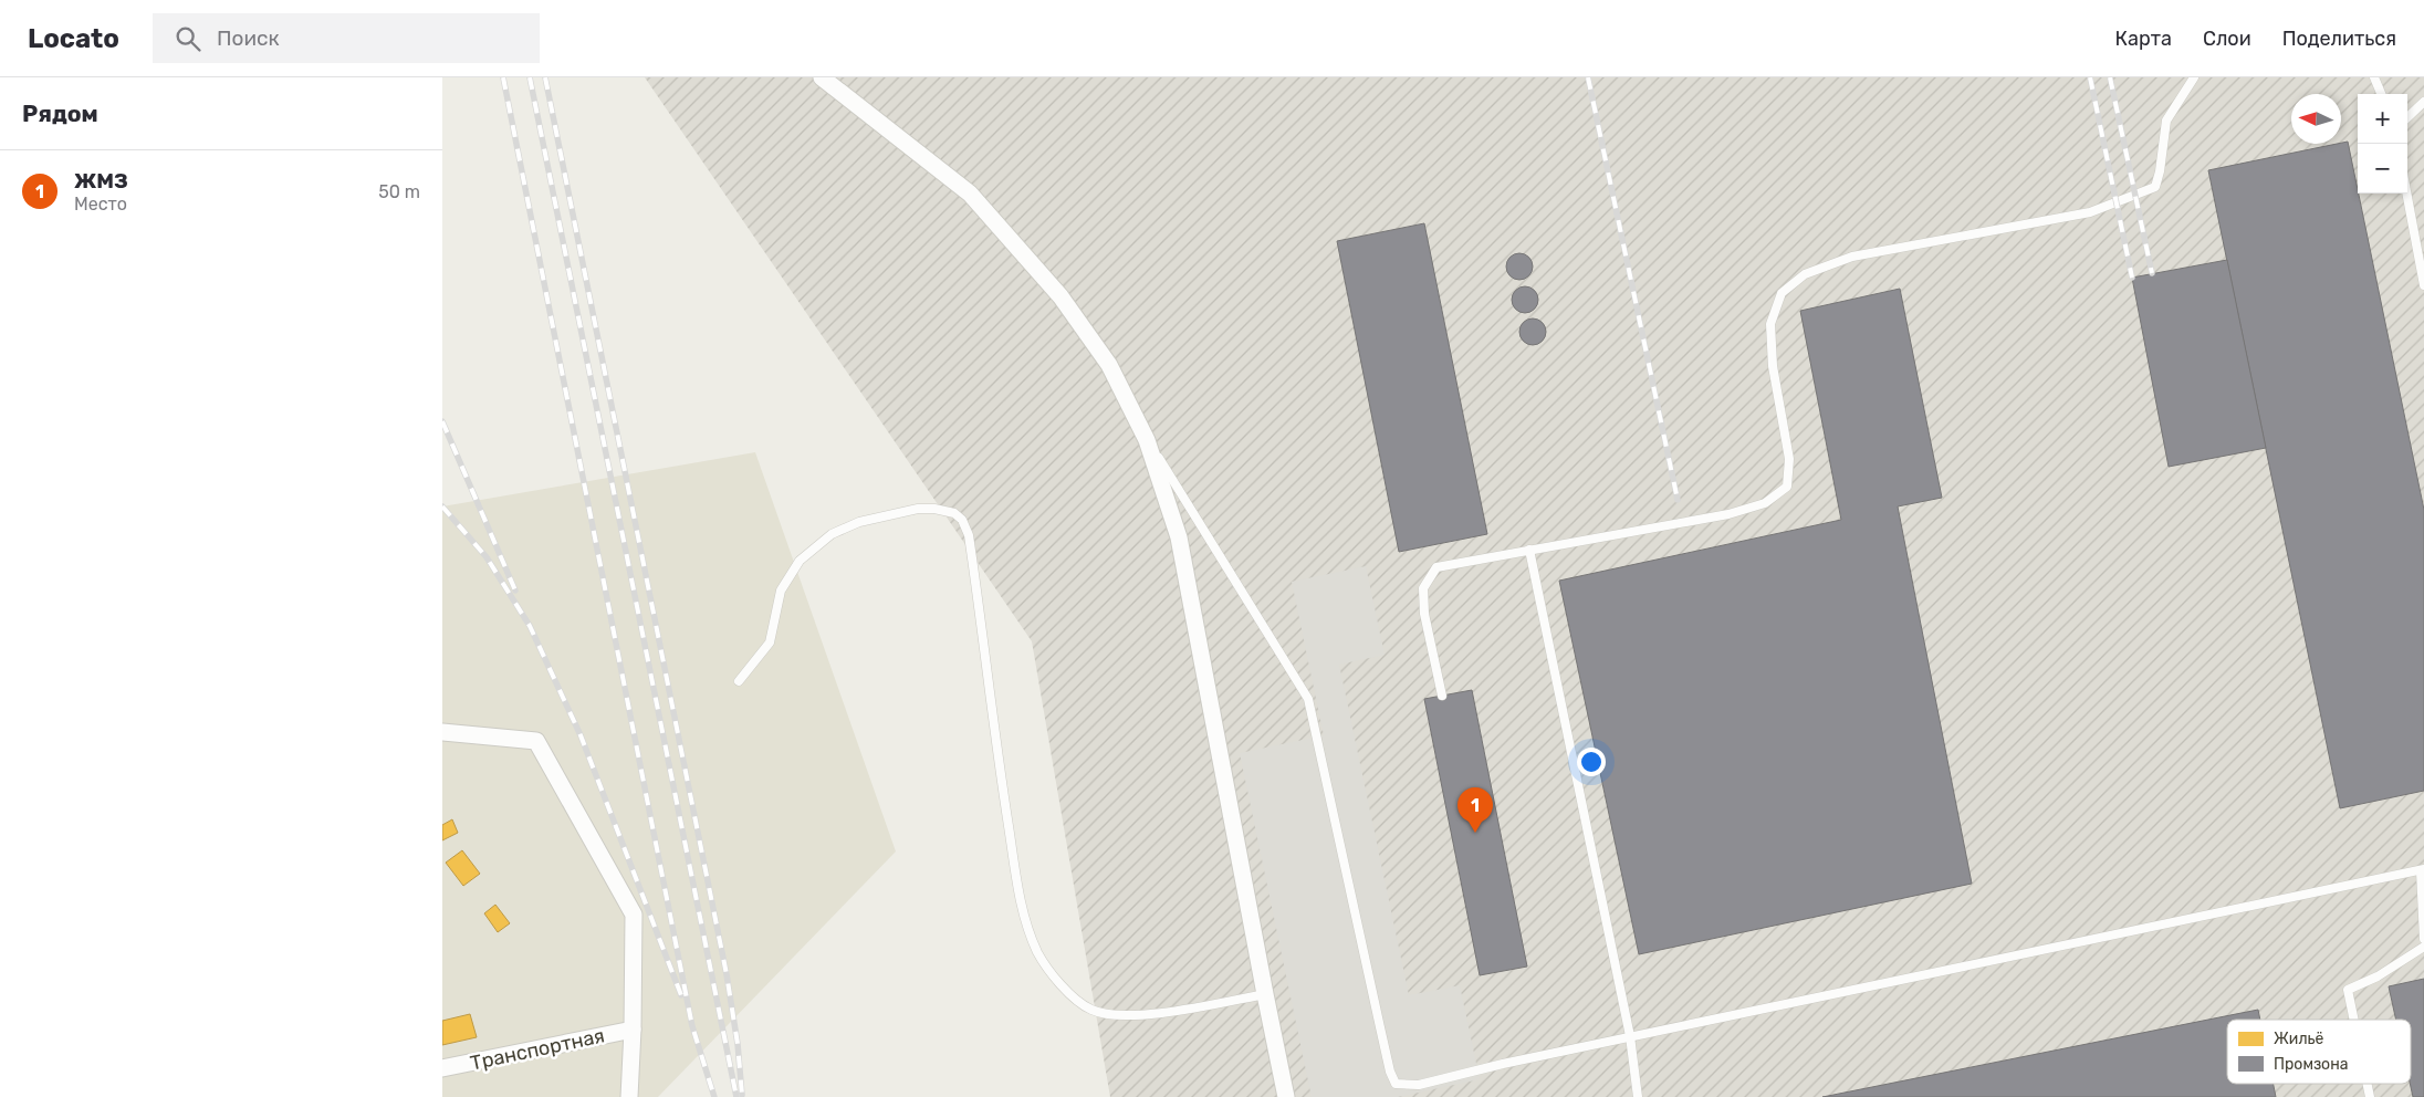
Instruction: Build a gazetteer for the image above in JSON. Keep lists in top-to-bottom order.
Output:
{
  "streets": {
    "street": ["Транспортная"]
  },
  "legend": ["Жильё", "Промзона"],
  "north": "left",
  "page": {
    "header": "Locato",
    "search": "Поиск",
    "nav": ["Карта", "Слои", "Поделиться"],
    "heading": "Рядом",
    "map_buttons": ["+", "−"],
    "list": [
      {
        "mark": "1",
        "name": "ЖМЗ",
        "note": "Место",
        "value": "50 m"
      }
    ],
    "pins": "1"
  }
}
